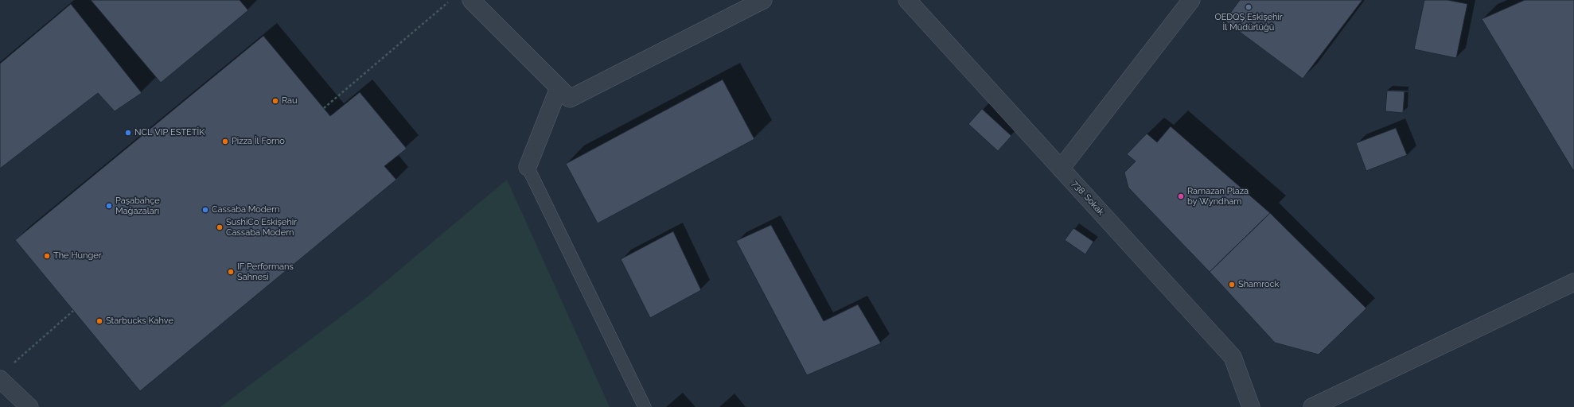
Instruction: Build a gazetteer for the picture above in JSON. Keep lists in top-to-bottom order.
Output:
{
  "streets": {
    "street": ["738. Sokak"]
  },
  "places": [
    "OEDQŞ Eskişehir İl Müdürlüğü",
    "Rau",
    "NCL VIP ESTETİK",
    "Pizza İl Forno",
    "Ramazan Plaza by Wyndham",
    "Paşabahçe Mağazaları",
    "Cassaba Modern",
    "SushiCo Eskişehir Cassaba Modern",
    "The Hunger",
    "IF Performans Sahnesi",
    "Shamrock",
    "Starbucks Kahve"
  ]
}
